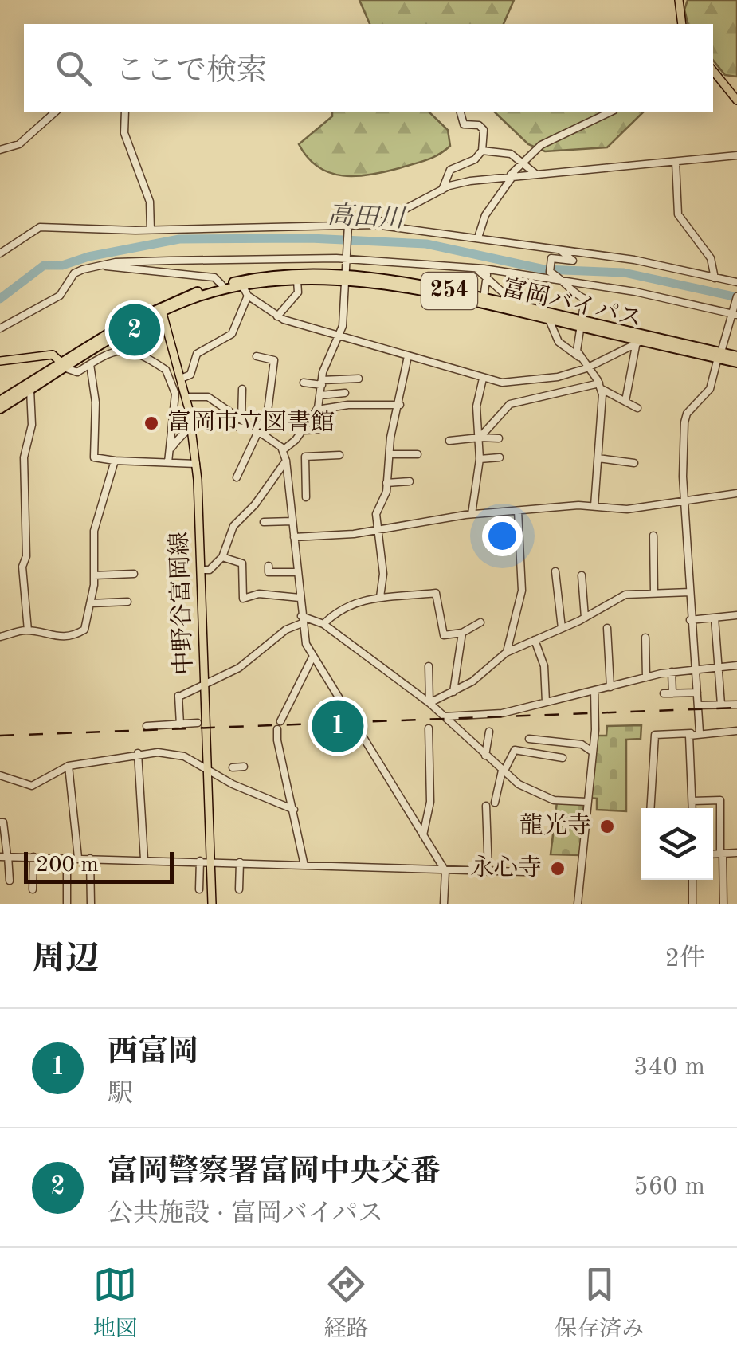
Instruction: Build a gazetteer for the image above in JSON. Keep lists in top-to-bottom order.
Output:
{
  "streets": {
    "highway": ["254", "富岡バイパス"],
    "main road": ["中野谷富岡線"]
  },
  "crossings": [
    ["富岡バイパス", "中野谷富岡線"]
  ],
  "water": ["高田川"],
  "places": ["富岡市立図書館", "龍光寺", "永心寺"],
  "scale_bar": "200 m",
  "page": {
    "search": "ここで検索",
    "pins": ["2", "1"],
    "scale": "200 m",
    "heading": ["周辺", "2件"],
    "list": [
      {
        "mark": "1",
        "name": "西富岡",
        "note": "駅",
        "value": "340 m"
      },
      {
        "mark": "2",
        "name": "富岡警察署富岡中央交番",
        "note": "公共施設 · 富岡バイパス",
        "value": "560 m"
      }
    ],
    "nav": ["地図", "経路", "保存済み"]
  }
}
